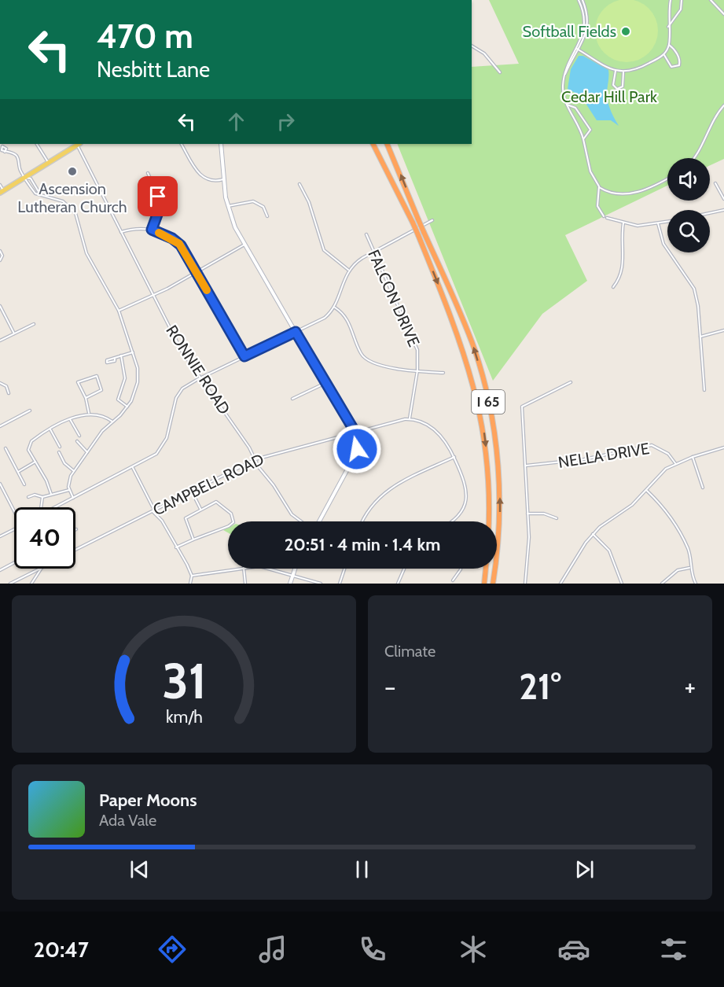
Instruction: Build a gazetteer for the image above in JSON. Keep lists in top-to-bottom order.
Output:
{
  "streets": {
    "highway": ["I 65"],
    "street": [
      "FALCON DRIVE",
      "RONNIE ROAD",
      "NELLA DRIVE",
      "CAMPBELL ROAD"
    ]
  },
  "crossings": [
    ["FALCON DRIVE", "CAMPBELL ROAD"],
    ["RONNIE ROAD", "CAMPBELL ROAD"]
  ],
  "parks": ["Cedar Hill Park"],
  "places": ["Softball Fields", "Ascension Lutheran Church"],
  "page": {
    "turn": ["470 m", "Nesbitt Lane"],
    "limit": "40",
    "trip": "20:51 · 4 min · 1.4 km",
    "tile": "Climate",
    "heat": ["−", "21°", "+"],
    "song": ["Paper Moons", "Ada Vale"],
    "tabs": "20:47",
    "gauge": ["31", "km/h"]
  }
}
